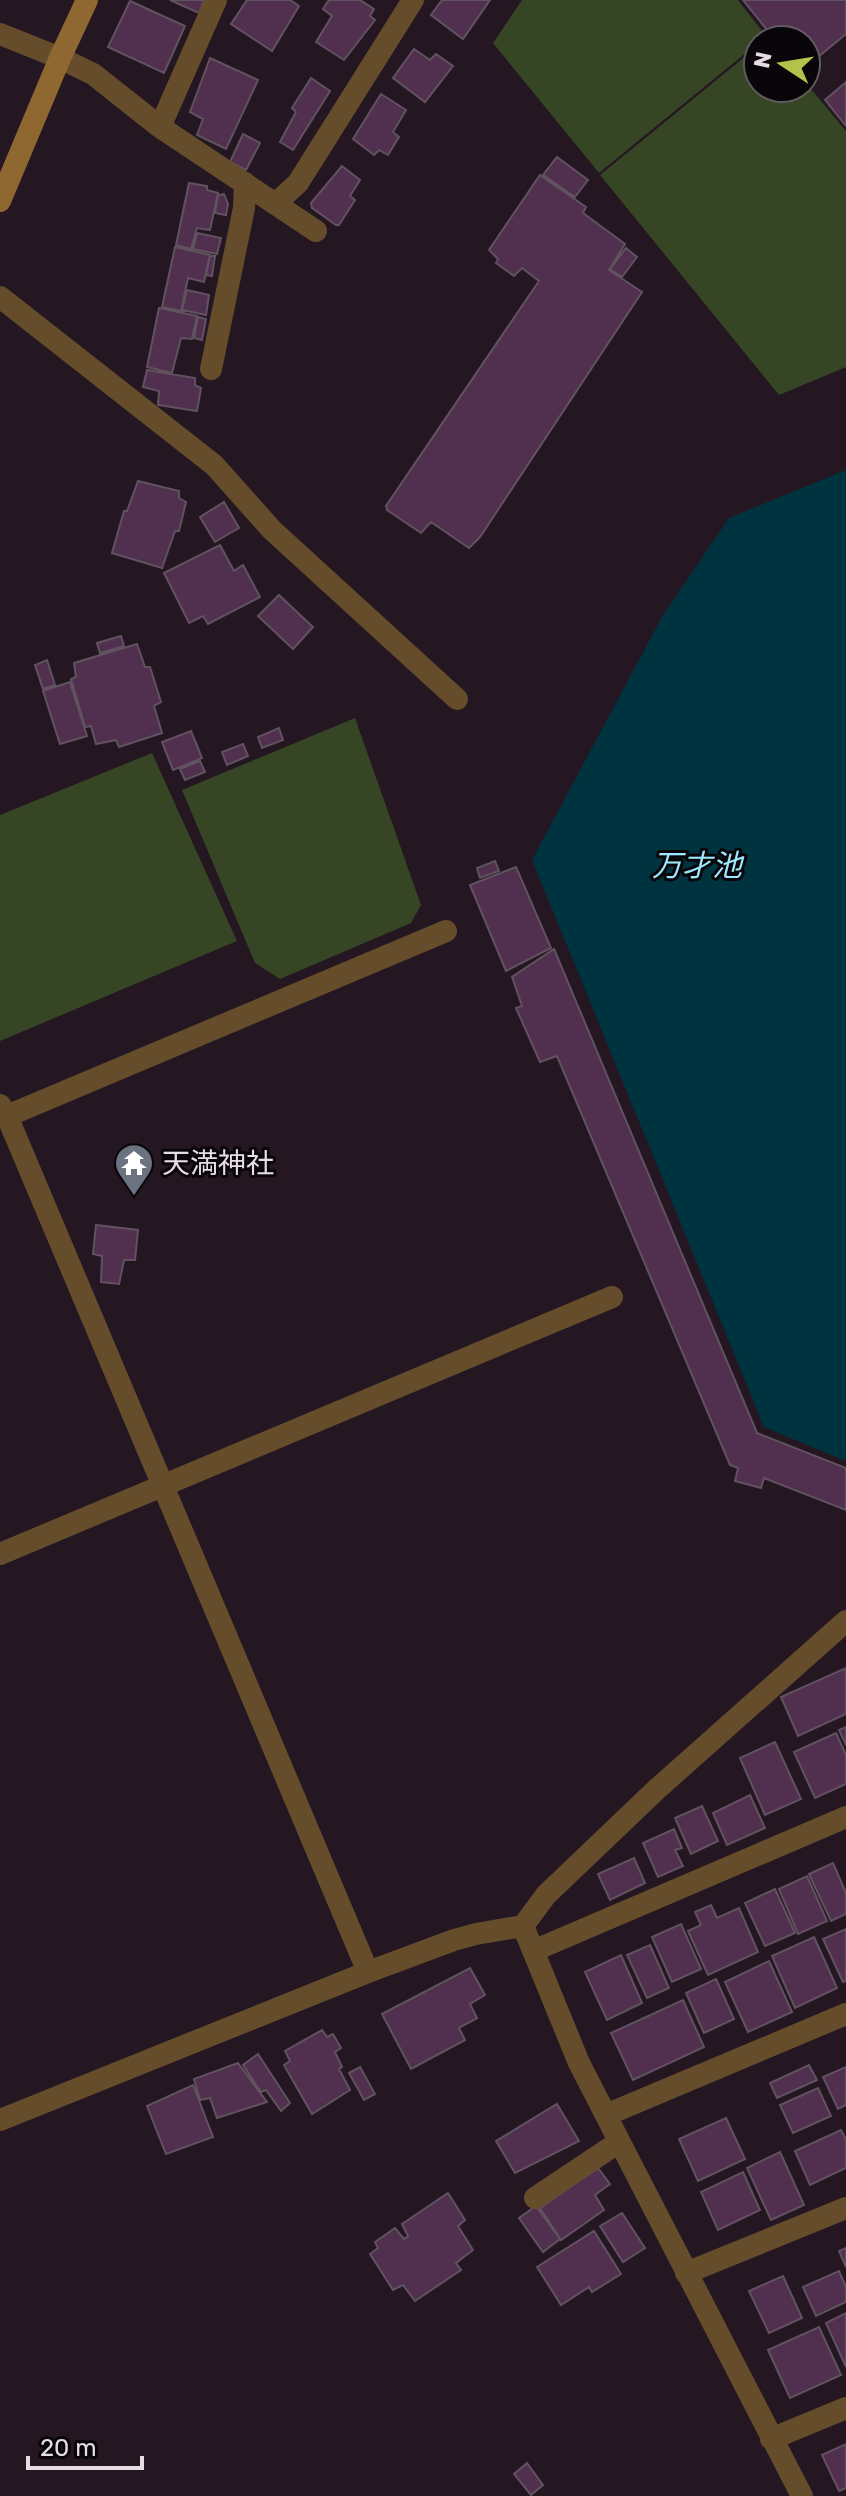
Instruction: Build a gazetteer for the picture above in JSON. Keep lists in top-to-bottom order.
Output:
{
  "water": ["万才池"],
  "places": {
    "temple": ["天満神社"]
  },
  "scale_bar": "20 m",
  "north": "left"
}
